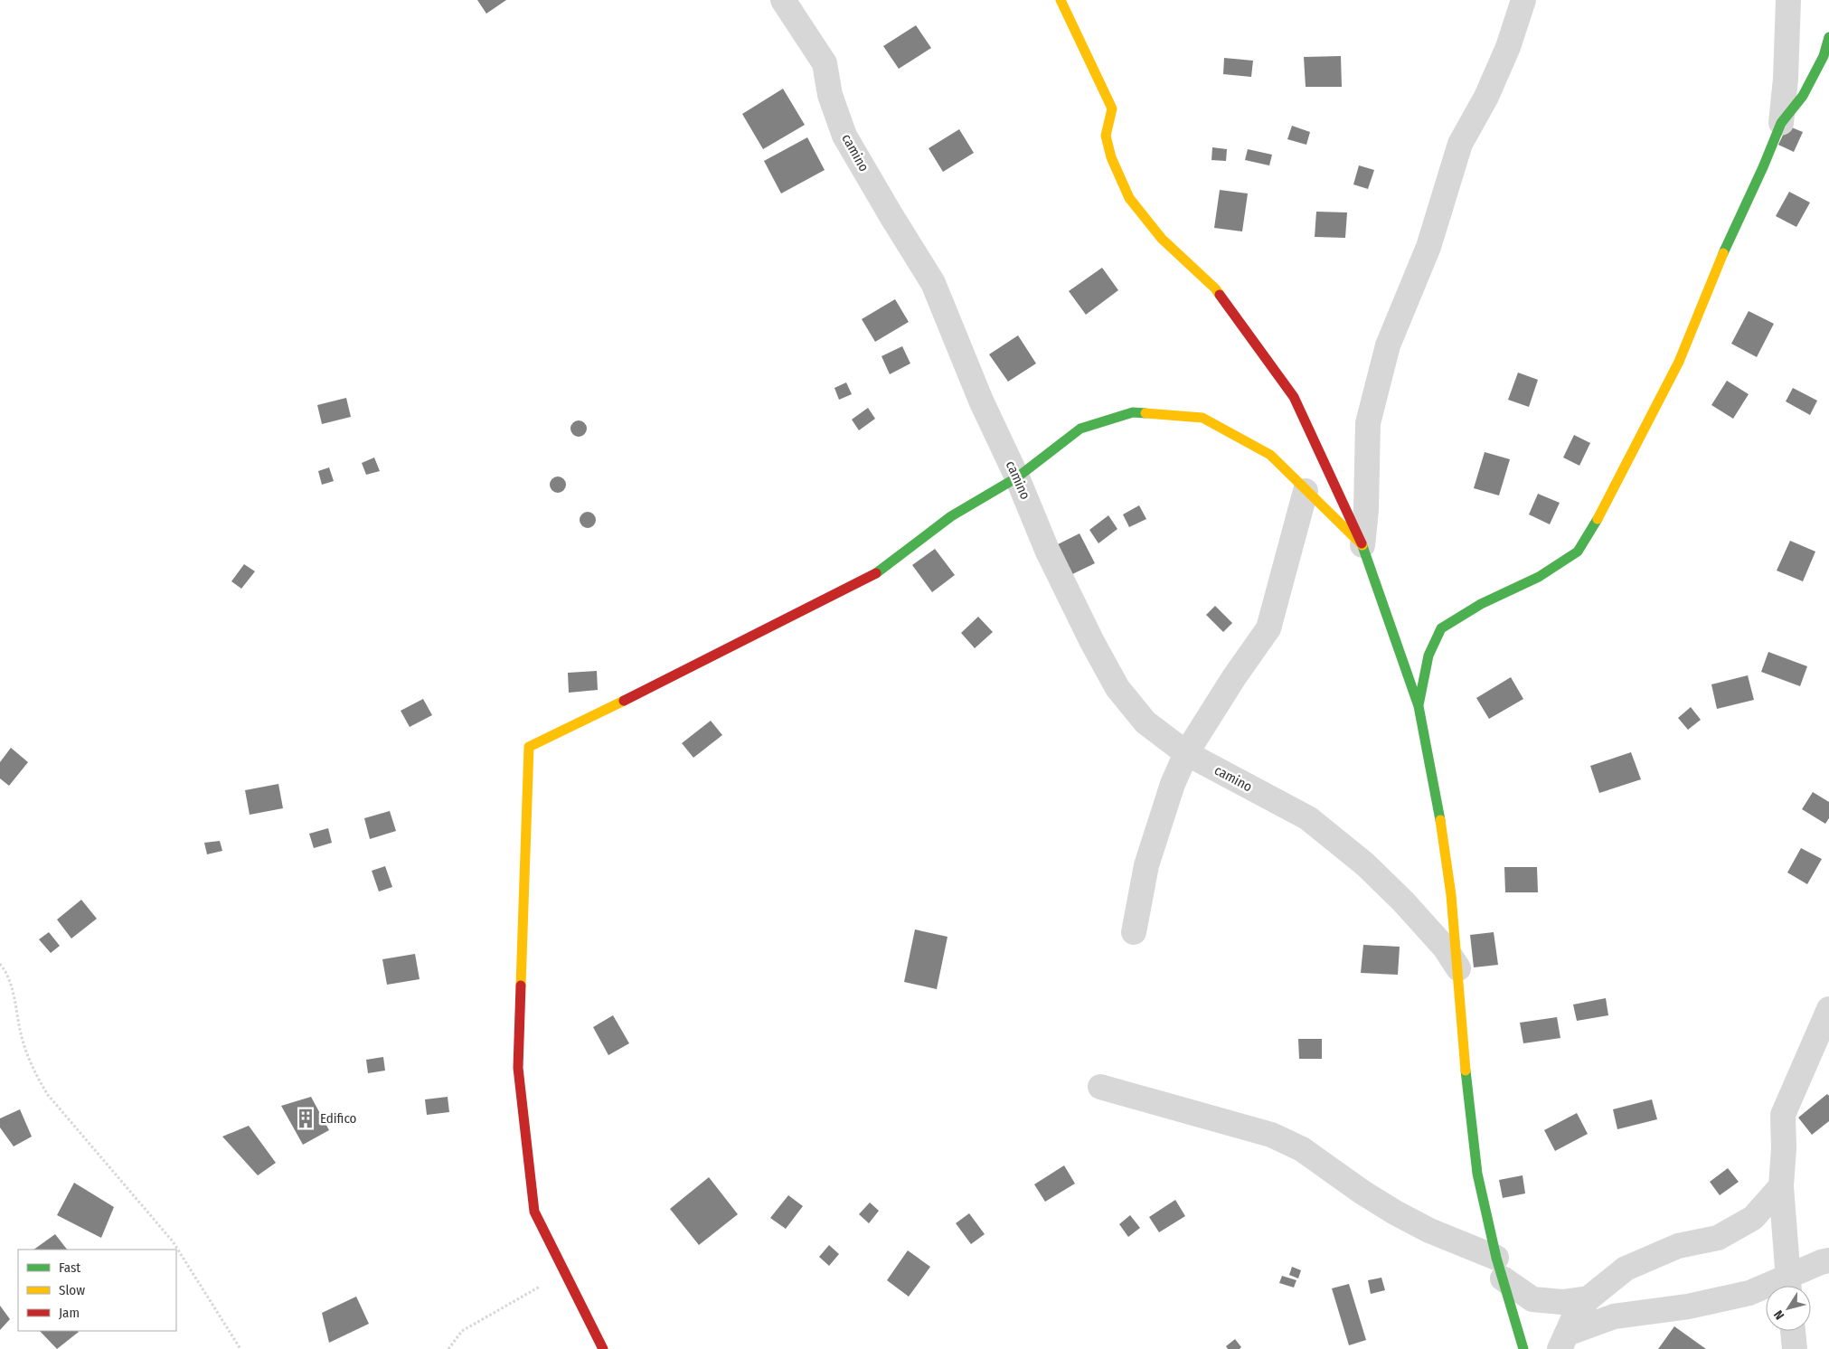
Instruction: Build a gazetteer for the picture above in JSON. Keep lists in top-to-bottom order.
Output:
{
  "streets": {
    "street": ["camino"]
  },
  "places": {
    "building": ["Edifico"]
  },
  "legend": ["Fast", "Slow", "Jam"],
  "north": "bottom left"
}
